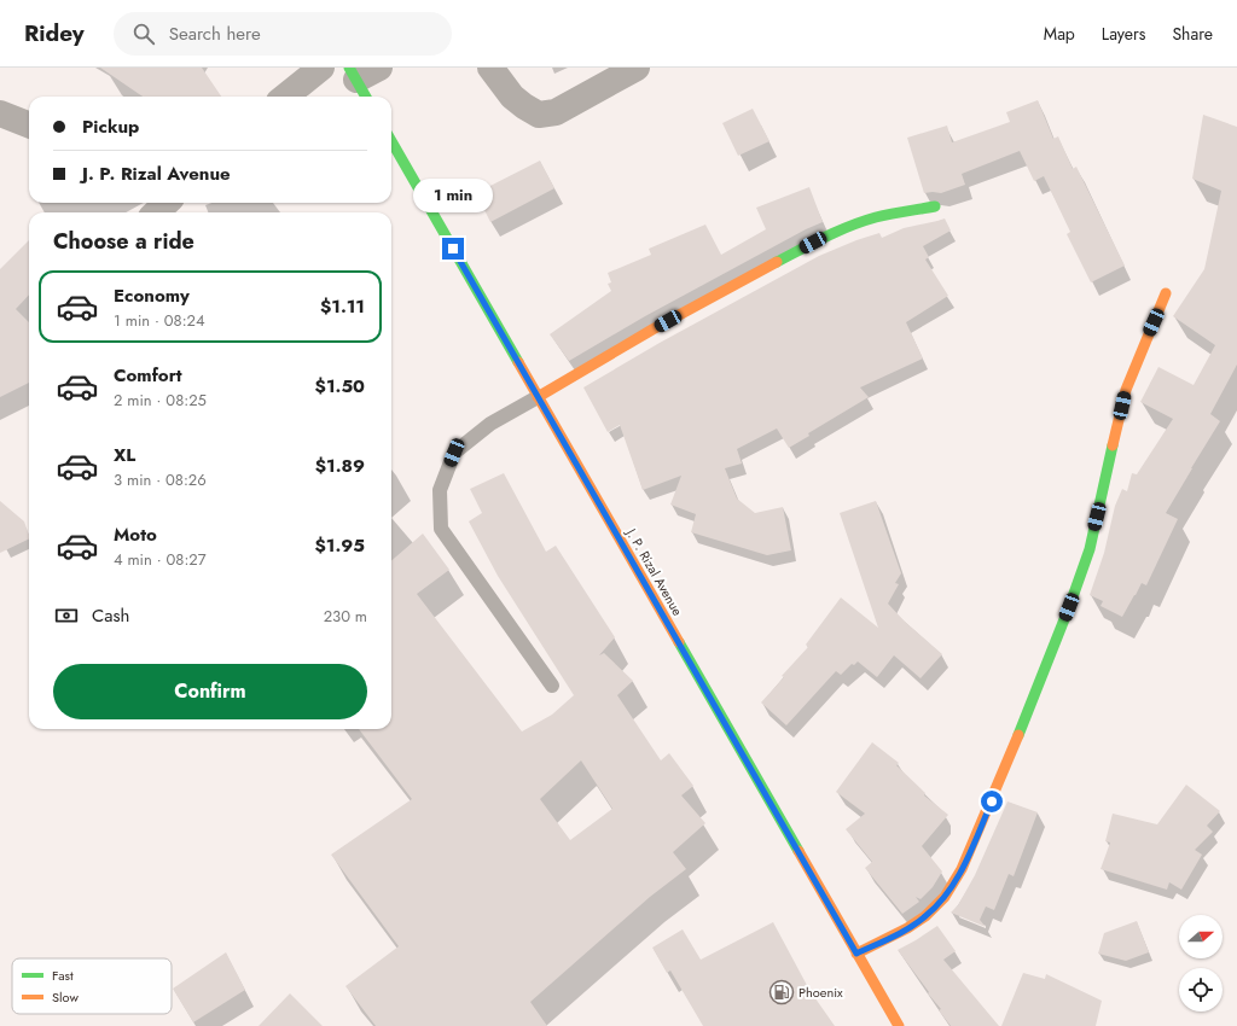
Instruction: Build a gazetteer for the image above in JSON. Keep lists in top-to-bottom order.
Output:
{
  "streets": {
    "street": ["J. P. Rizal Avenue"]
  },
  "places": {
    "fuel station": ["Phoenix"]
  },
  "legend": ["Fast", "Slow"],
  "north": "right",
  "page": {
    "header": "Ridey",
    "search": "Search here",
    "nav": ["Map", "Layers", "Share"],
    "banner": ["Pickup", "J. P. Rizal Avenue"],
    "bubble": "1 min",
    "heading": "Choose a ride",
    "list": [
      {
        "name": "Economy",
        "note": "1 min · 08:24",
        "value": "$1.11"
      },
      {
        "name": "Comfort",
        "note": "2 min · 08:25",
        "value": "$1.50"
      },
      {
        "name": "XL",
        "note": "3 min · 08:26",
        "value": "$1.89"
      },
      {
        "name": "Moto",
        "note": "4 min · 08:27",
        "value": "$1.95"
      }
    ],
    "pay": ["Cash", "230 m"],
    "buttons": "Confirm"
  }
}
